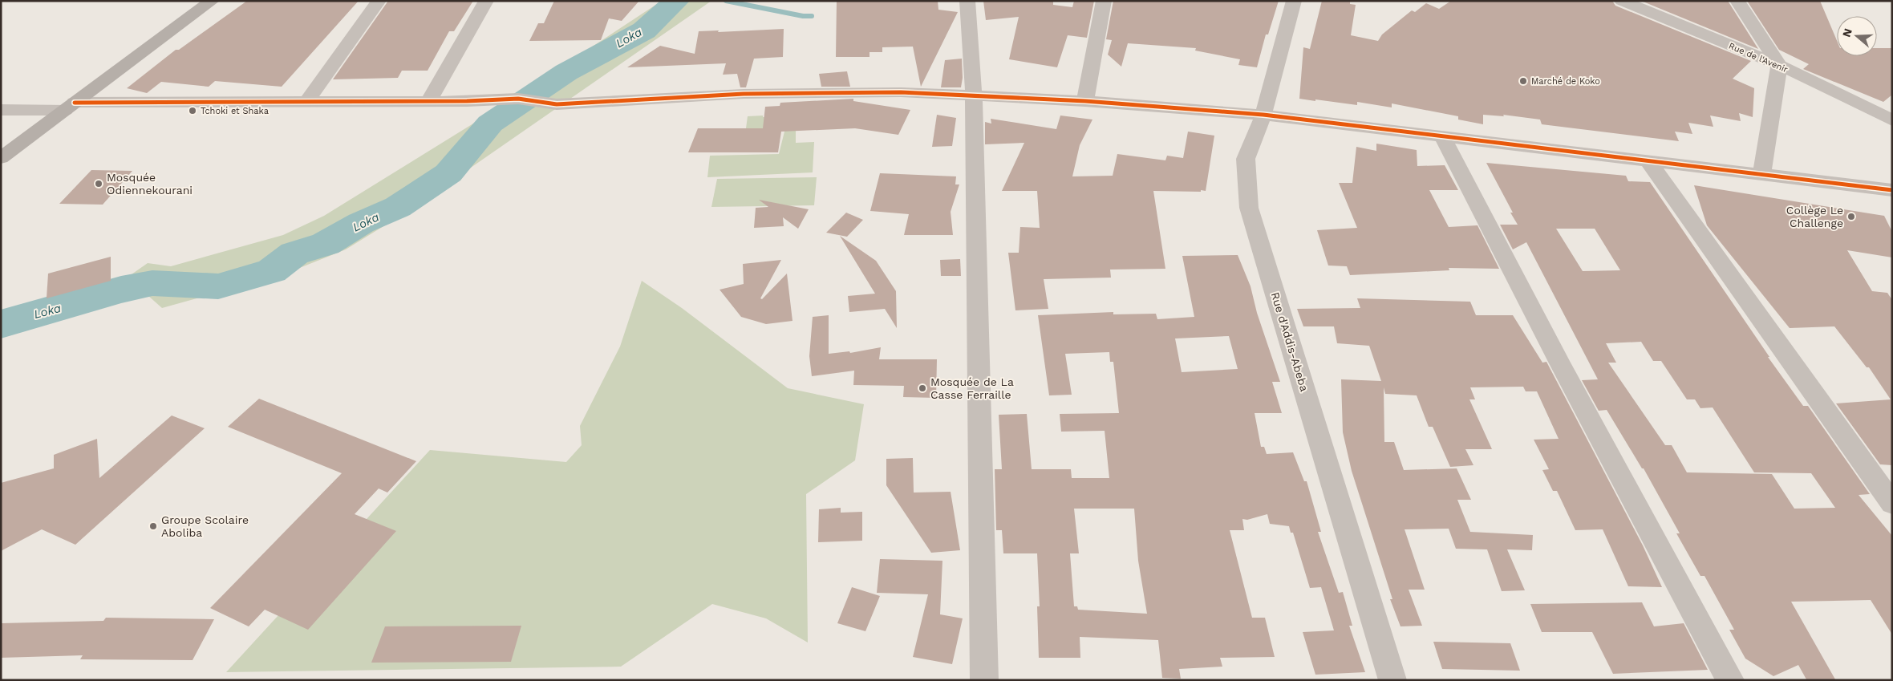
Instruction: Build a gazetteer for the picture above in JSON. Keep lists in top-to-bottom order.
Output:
{
  "streets": {
    "street": ["Rue de l'Avenir", "Rue d'Addis-Abeba"]
  },
  "water": ["Loka"],
  "places": [
    "Marché de Koko",
    "Tchoki et Shaka",
    "Mosquée Odiennekourani",
    "Collège Le Challenge",
    "Mosquée de La Casse Ferraille",
    "Groupe Scolaire Aboliba"
  ],
  "north": "left"
}
